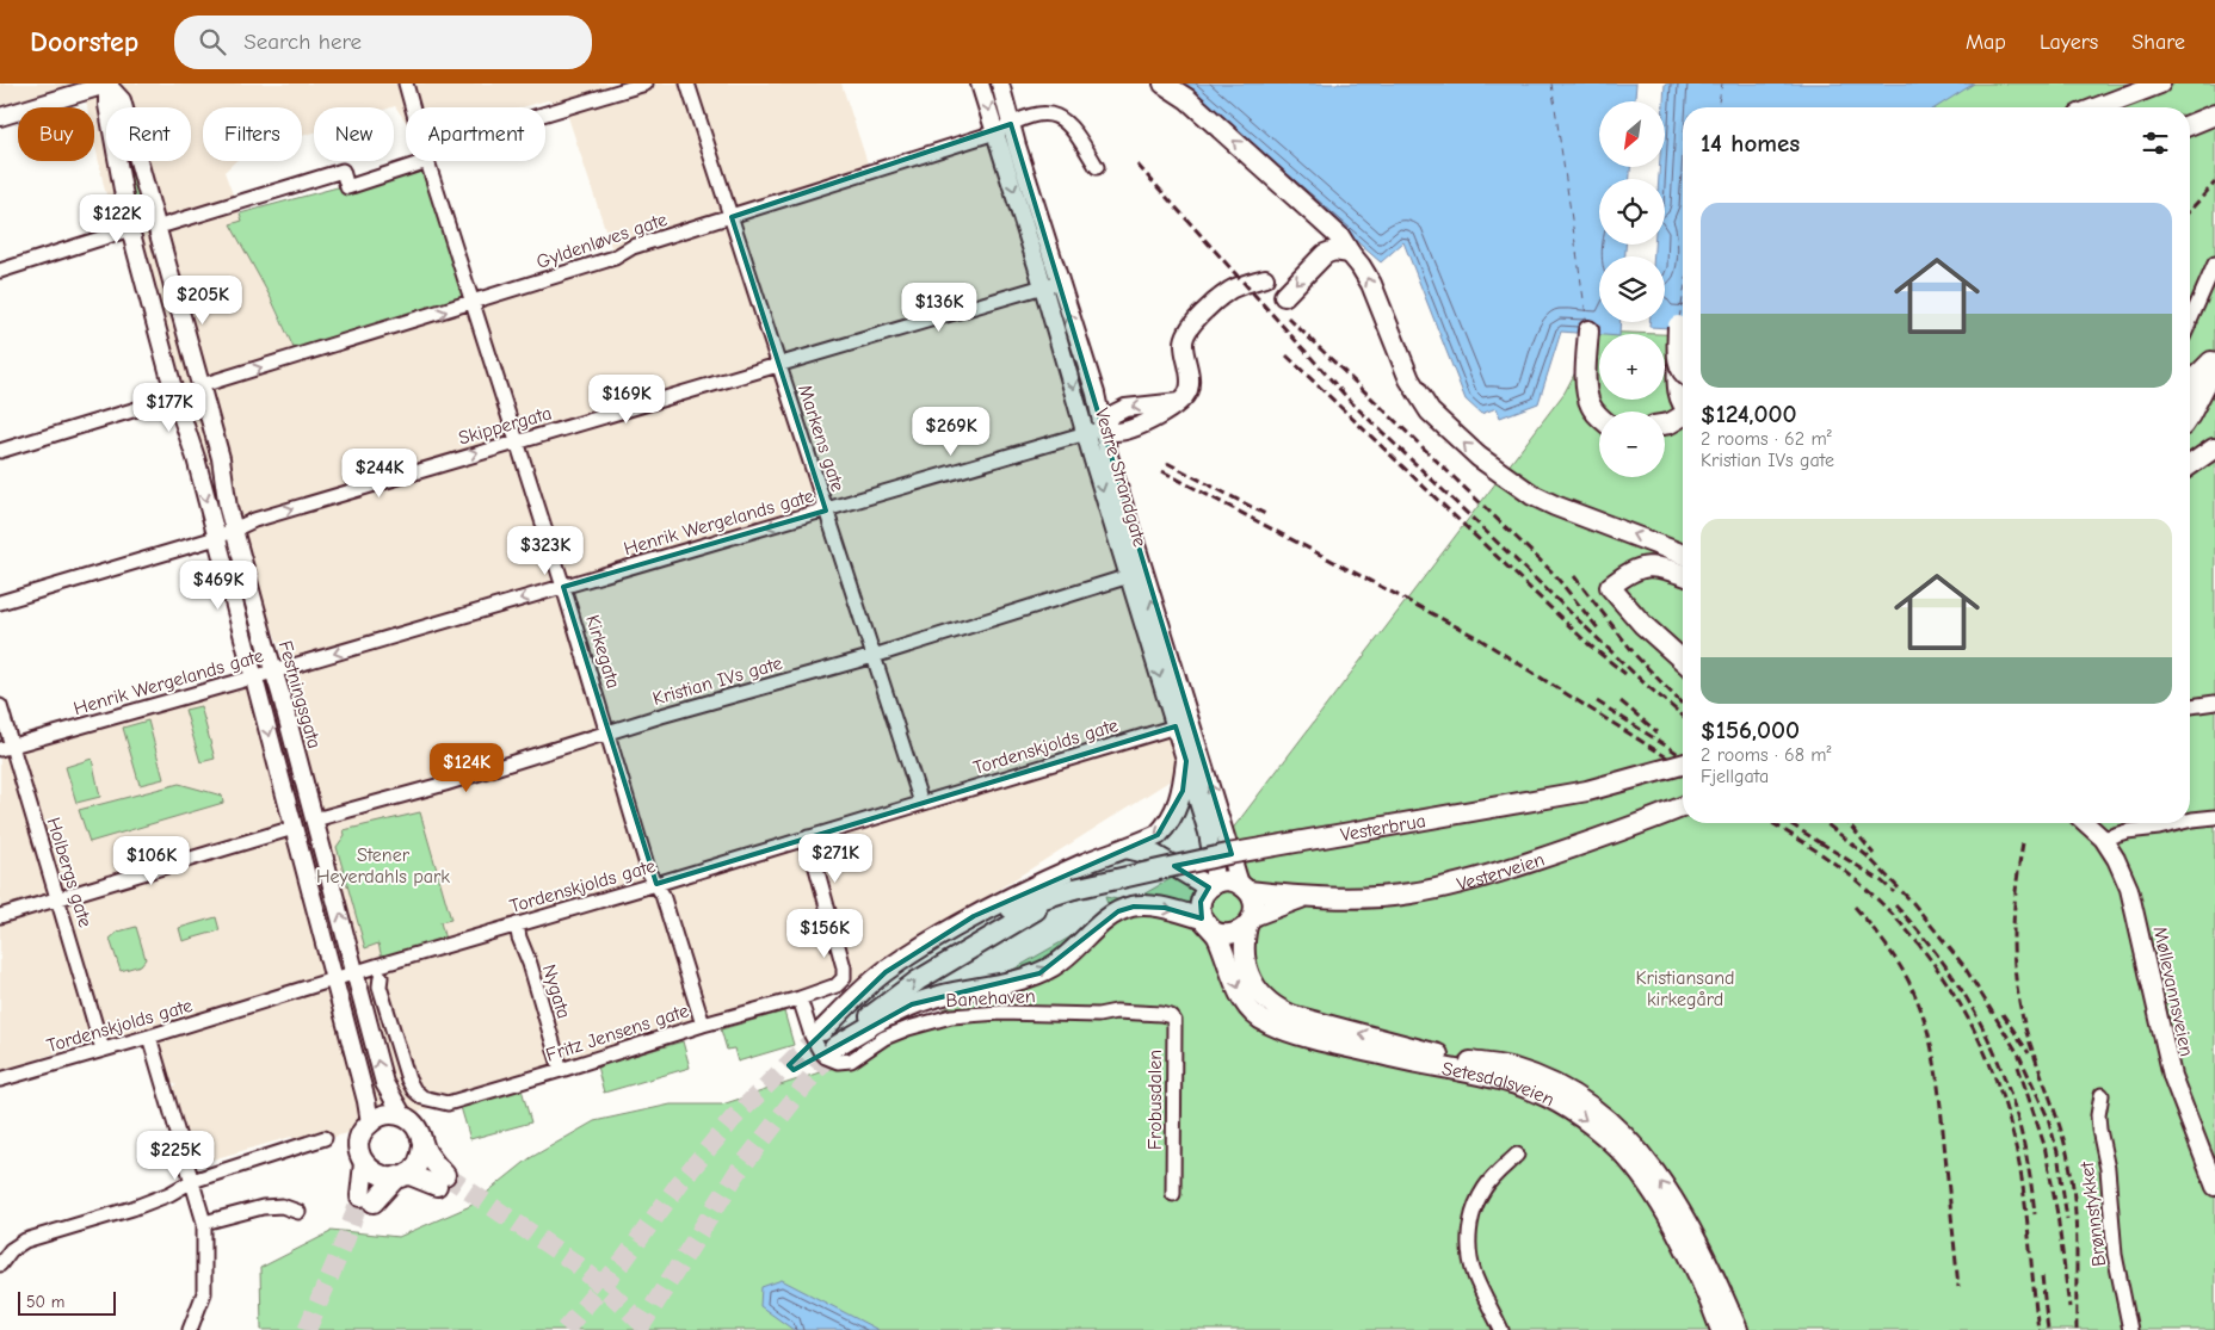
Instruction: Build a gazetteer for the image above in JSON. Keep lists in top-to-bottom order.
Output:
{
  "streets": {
    "highway": ["Vesterbrua", "Vesterveien", "Setesdalsveien"],
    "main road": ["Vestre Strandgate", "Festningsgata", "Møllevannsveien"],
    "street": [
      "Gyldenløves gate",
      "Skippergata",
      "Markens gate",
      "Henrik Wergelands gate",
      "Kirkegata",
      "Kristian IVs gate",
      "Tordenskjolds gate",
      "Holbergs gate",
      "Nygata",
      "Banehaven",
      "Fritz Jensens gate",
      "Frobusdalen",
      "Brønnstykket"
    ]
  },
  "crossings": [
    ["Gyldenløves gate", "Markens gate"],
    ["Gyldenløves gate", "Vestre Strandgate"],
    ["Gyldenløves gate", "Kirkegata"],
    ["Gyldenløves gate", "Festningsgata"],
    ["Skippergata", "Markens gate"],
    ["Skippergata", "Vestre Strandgate"],
    ["Skippergata", "Kirkegata"],
    ["Skippergata", "Festningsgata"],
    ["Markens gate", "Henrik Wergelands gate"],
    ["Markens gate", "Kristian IVs gate"],
    ["Markens gate", "Tordenskjolds gate"],
    ["Vestre Strandgate", "Henrik Wergelands gate"],
    ["Vestre Strandgate", "Kristian IVs gate"],
    ["Vestre Strandgate", "Tordenskjolds gate"],
    ["Vestre Strandgate", "Vesterveien"],
    ["Vestre Strandgate", "Setesdalsveien"],
    ["Henrik Wergelands gate", "Kirkegata"],
    ["Henrik Wergelands gate", "Festningsgata"],
    ["Henrik Wergelands gate", "Holbergs gate"],
    ["Kirkegata", "Kristian IVs gate"],
    ["Kirkegata", "Tordenskjolds gate"],
    ["Kirkegata", "Fritz Jensens gate"],
    ["Kristian IVs gate", "Festningsgata"],
    ["Festningsgata", "Tordenskjolds gate"],
    ["Tordenskjolds gate", "Holbergs gate"],
    ["Tordenskjolds gate", "Nygata"],
    ["Tordenskjolds gate", "Fritz Jensens gate"],
    ["Vesterveien", "Setesdalsveien"],
    ["Nygata", "Fritz Jensens gate"],
    ["Banehaven", "Fritz Jensens gate"],
    ["Banehaven", "Frobusdalen"]
  ],
  "one_way": ["Henrik Wergelands gate"],
  "parks": ["Stener Heyerdahls park", "Kristiansand kirkegård"],
  "scale_bar": "50 m",
  "north": "bottom left",
  "page": {
    "header": "Doorstep",
    "search": "Search here",
    "nav": ["Map", "Layers", "Share"],
    "map_buttons": ["+", "−"],
    "chip": [
      "Buy",
      "Rent",
      "Filters",
      "New",
      "Apartment"
    ],
    "heading": "14 homes",
    "list": [
      {
        "name": "$124,000",
        "note": "2 rooms · 62 m² · Kristian IVs gate"
      },
      {
        "name": "$156,000",
        "note": "2 rooms · 68 m² · Fjellgata"
      }
    ],
    "price": [
      "$122K",
      "$205K",
      "$136K",
      "$169K",
      "$177K",
      "$269K",
      "$244K",
      "$323K",
      "$469K",
      "$124K",
      "$271K",
      "$106K",
      "$156K",
      "$225K"
    ],
    "scale": "50 m"
  }
}
